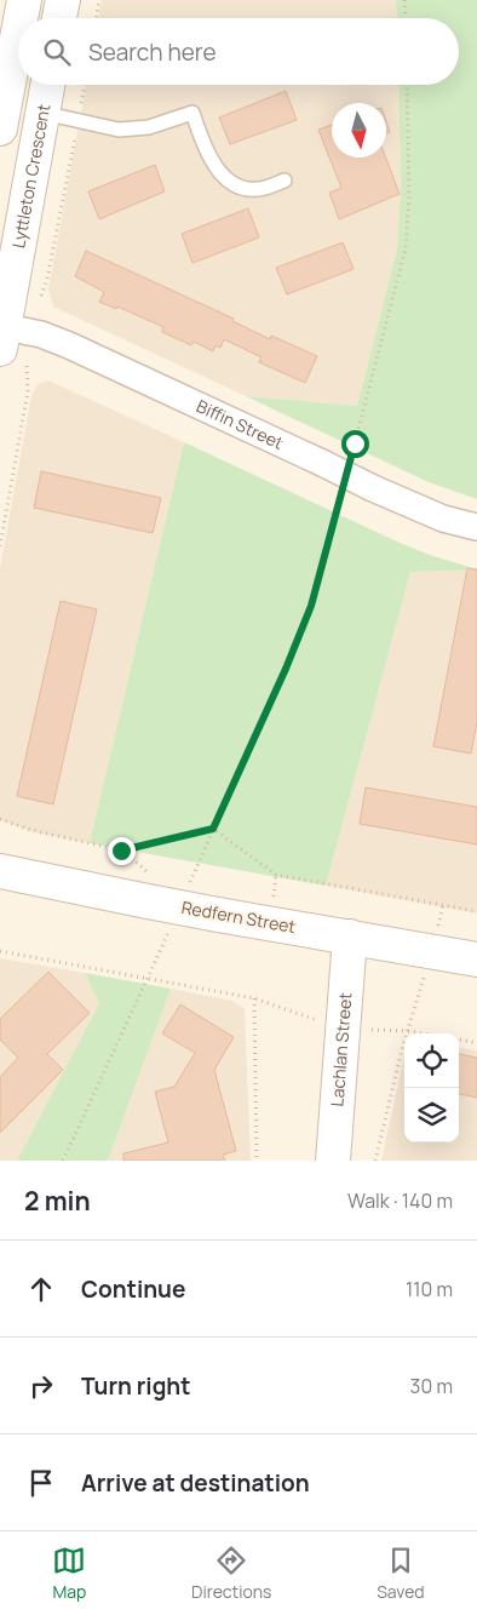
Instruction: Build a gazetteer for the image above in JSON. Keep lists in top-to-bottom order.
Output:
{
  "streets": {
    "street": [
      "Lyttleton Crescent",
      "Biffin Street",
      "Redfern Street",
      "Lachlan Street"
    ]
  },
  "crossings": [
    ["Lyttleton Crescent", "Biffin Street"],
    ["Redfern Street", "Lachlan Street"]
  ],
  "north": "bottom",
  "page": {
    "search": "Search here",
    "heading": ["2 min", "Walk · 140 m"],
    "list": [
      ["Continue", "110 m"],
      ["Turn right", "30 m"],
      "Arrive at destination"
    ],
    "nav": ["Map", "Directions", "Saved"]
  }
}
